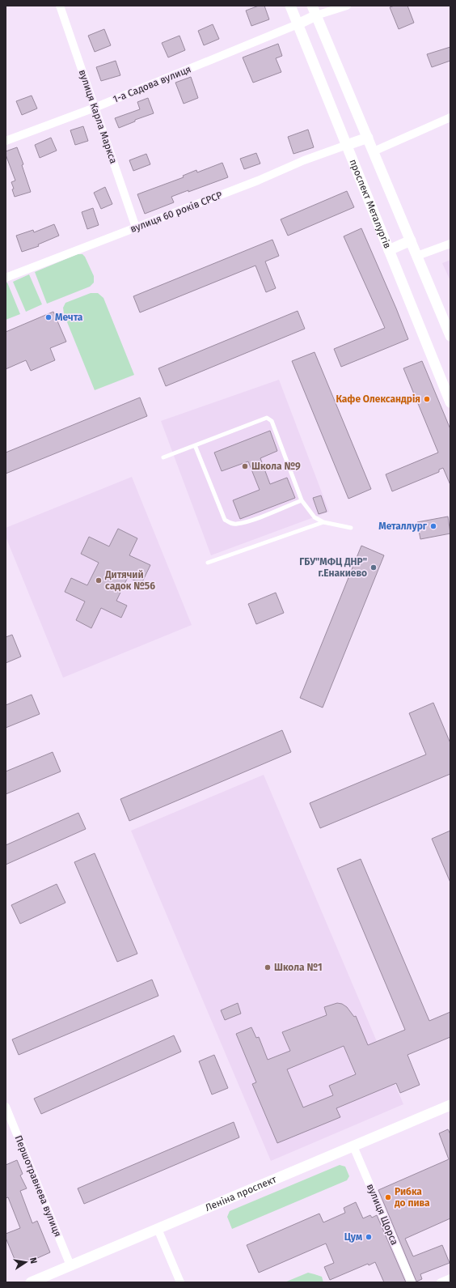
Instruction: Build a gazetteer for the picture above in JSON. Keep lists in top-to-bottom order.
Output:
{
  "streets": {
    "street": [
      "1-а Садова вулиця",
      "вулиця Карла Маркса",
      "проспект Металургів",
      "вулиця 60 років СРСР",
      "Першотравнева вулиця",
      "Леніна проспект",
      "вулиця Щорса"
    ]
  },
  "crossings": [
    ["1-а Садова вулиця", "вулиця Карла Маркса"],
    ["1-а Садова вулиця", "проспект Металургів"],
    ["вулиця Карла Маркса", "вулиця 60 років СРСР"],
    ["проспект Металургів", "вулиця 60 років СРСР"],
    ["Першотравнева вулиця", "Леніна проспект"],
    ["Леніна проспект", "вулиця Щорса"]
  ],
  "places": [
    "Мечта",
    "Кафе Олександрія",
    "Школа №9",
    "Металлург",
    "ГБУ\"МФЦ ДНР\" г.Енакиево",
    "Дитячий садок №56",
    "Школа №1",
    "Рибка до пива",
    "Цум"
  ],
  "north": "right"
}
